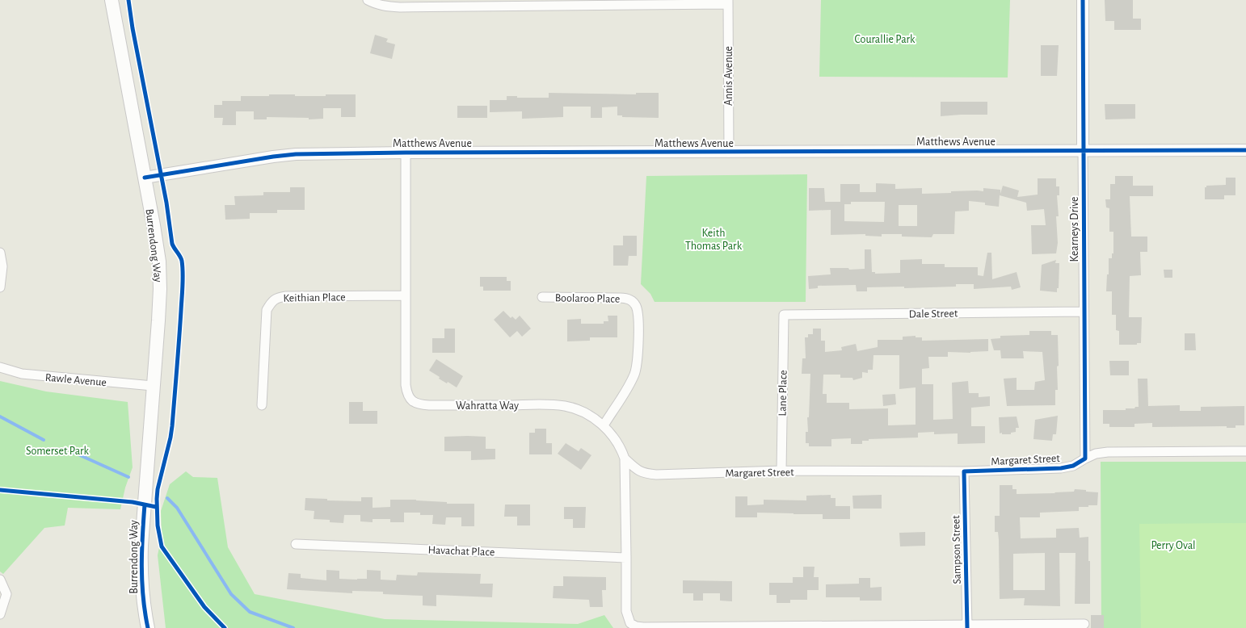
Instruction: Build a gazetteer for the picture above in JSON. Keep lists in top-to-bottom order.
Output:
{
  "streets": {
    "main road": ["Burrendong Way"],
    "street": [
      "Annis Avenue",
      "Matthews Avenue",
      "Kearneys Drive",
      "Keithian Place",
      "Boolaroo Place",
      "Dale Street",
      "Rawle Avenue",
      "Lane Place",
      "Wahratta Way",
      "Margaret Street",
      "Sampson Street",
      "Havachat Place"
    ]
  },
  "crossings": [
    ["Annis Avenue", "Matthews Avenue"],
    ["Matthews Avenue", "Kearneys Drive"],
    ["Matthews Avenue", "Burrendong Way"],
    ["Matthews Avenue", "Wahratta Way"],
    ["Kearneys Drive", "Dale Street"],
    ["Kearneys Drive", "Margaret Street"],
    ["Burrendong Way", "Rawle Avenue"],
    ["Keithian Place", "Wahratta Way"],
    ["Boolaroo Place", "Wahratta Way"],
    ["Dale Street", "Lane Place"],
    ["Lane Place", "Margaret Street"],
    ["Wahratta Way", "Margaret Street"],
    ["Wahratta Way", "Sampson Street"],
    ["Wahratta Way", "Havachat Place"],
    ["Margaret Street", "Sampson Street"]
  ],
  "parks": [
    "Courallie Park",
    "Keith Thomas Park",
    "Somerset Park",
    "Perry Oval"
  ]
}
